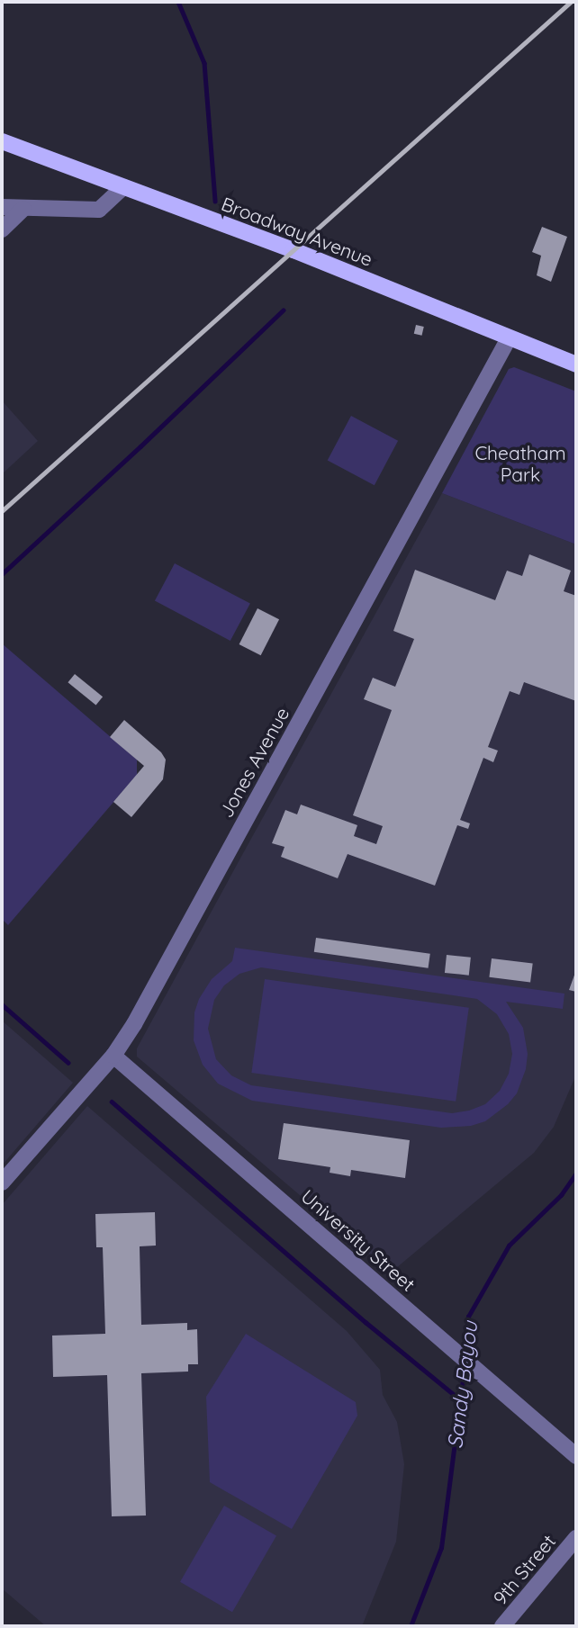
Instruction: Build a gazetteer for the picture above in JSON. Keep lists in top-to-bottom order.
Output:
{
  "streets": {
    "main road": ["Broadway Avenue"],
    "street": ["Jones Avenue", "University Street", "9th Street"]
  },
  "crossings": [
    ["Broadway Avenue", "Jones Avenue"],
    ["Jones Avenue", "University Street"]
  ],
  "water": ["Sandy Bayou"],
  "parks": ["Cheatham Park"]
}
